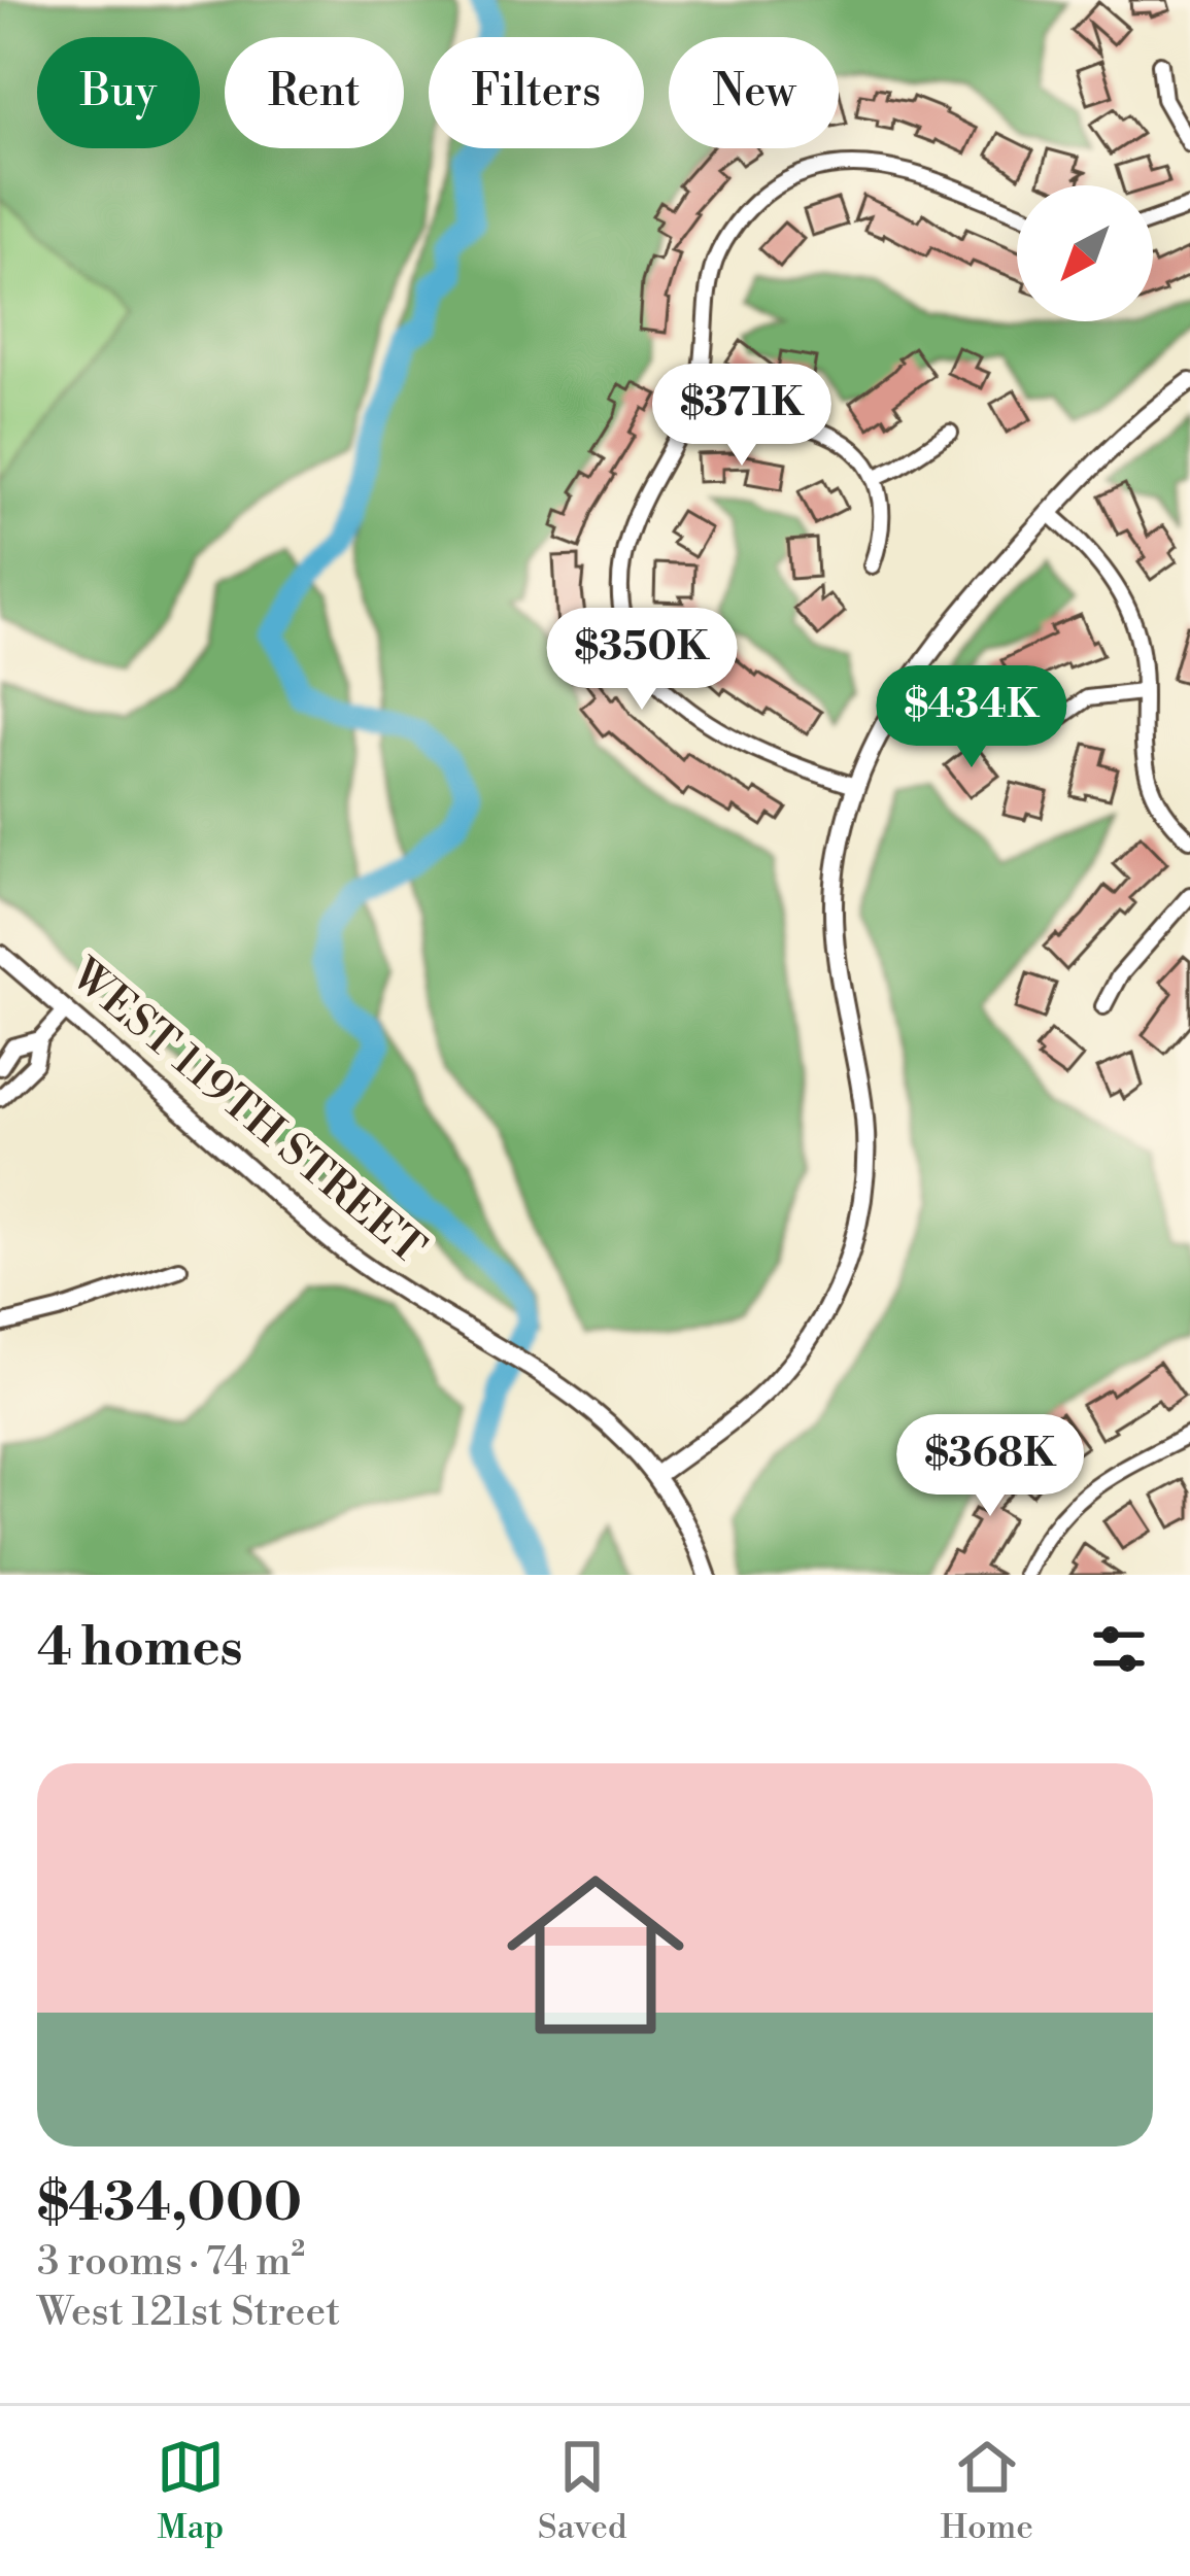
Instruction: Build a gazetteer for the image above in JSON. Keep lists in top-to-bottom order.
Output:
{
  "streets": {
    "street": ["WEST 119TH STREET"]
  },
  "north": "bottom left",
  "page": {
    "chip": [
      "Buy",
      "Rent",
      "Filters",
      "New"
    ],
    "price": [
      "$371K",
      "$350K",
      "$434K",
      "$368K"
    ],
    "heading": "4 homes",
    "list": [
      {
        "name": "$434,000",
        "note": "3 rooms · 74 m² · West 121st Street"
      }
    ],
    "tabs": ["Map", "Saved", "Home"]
  }
}
